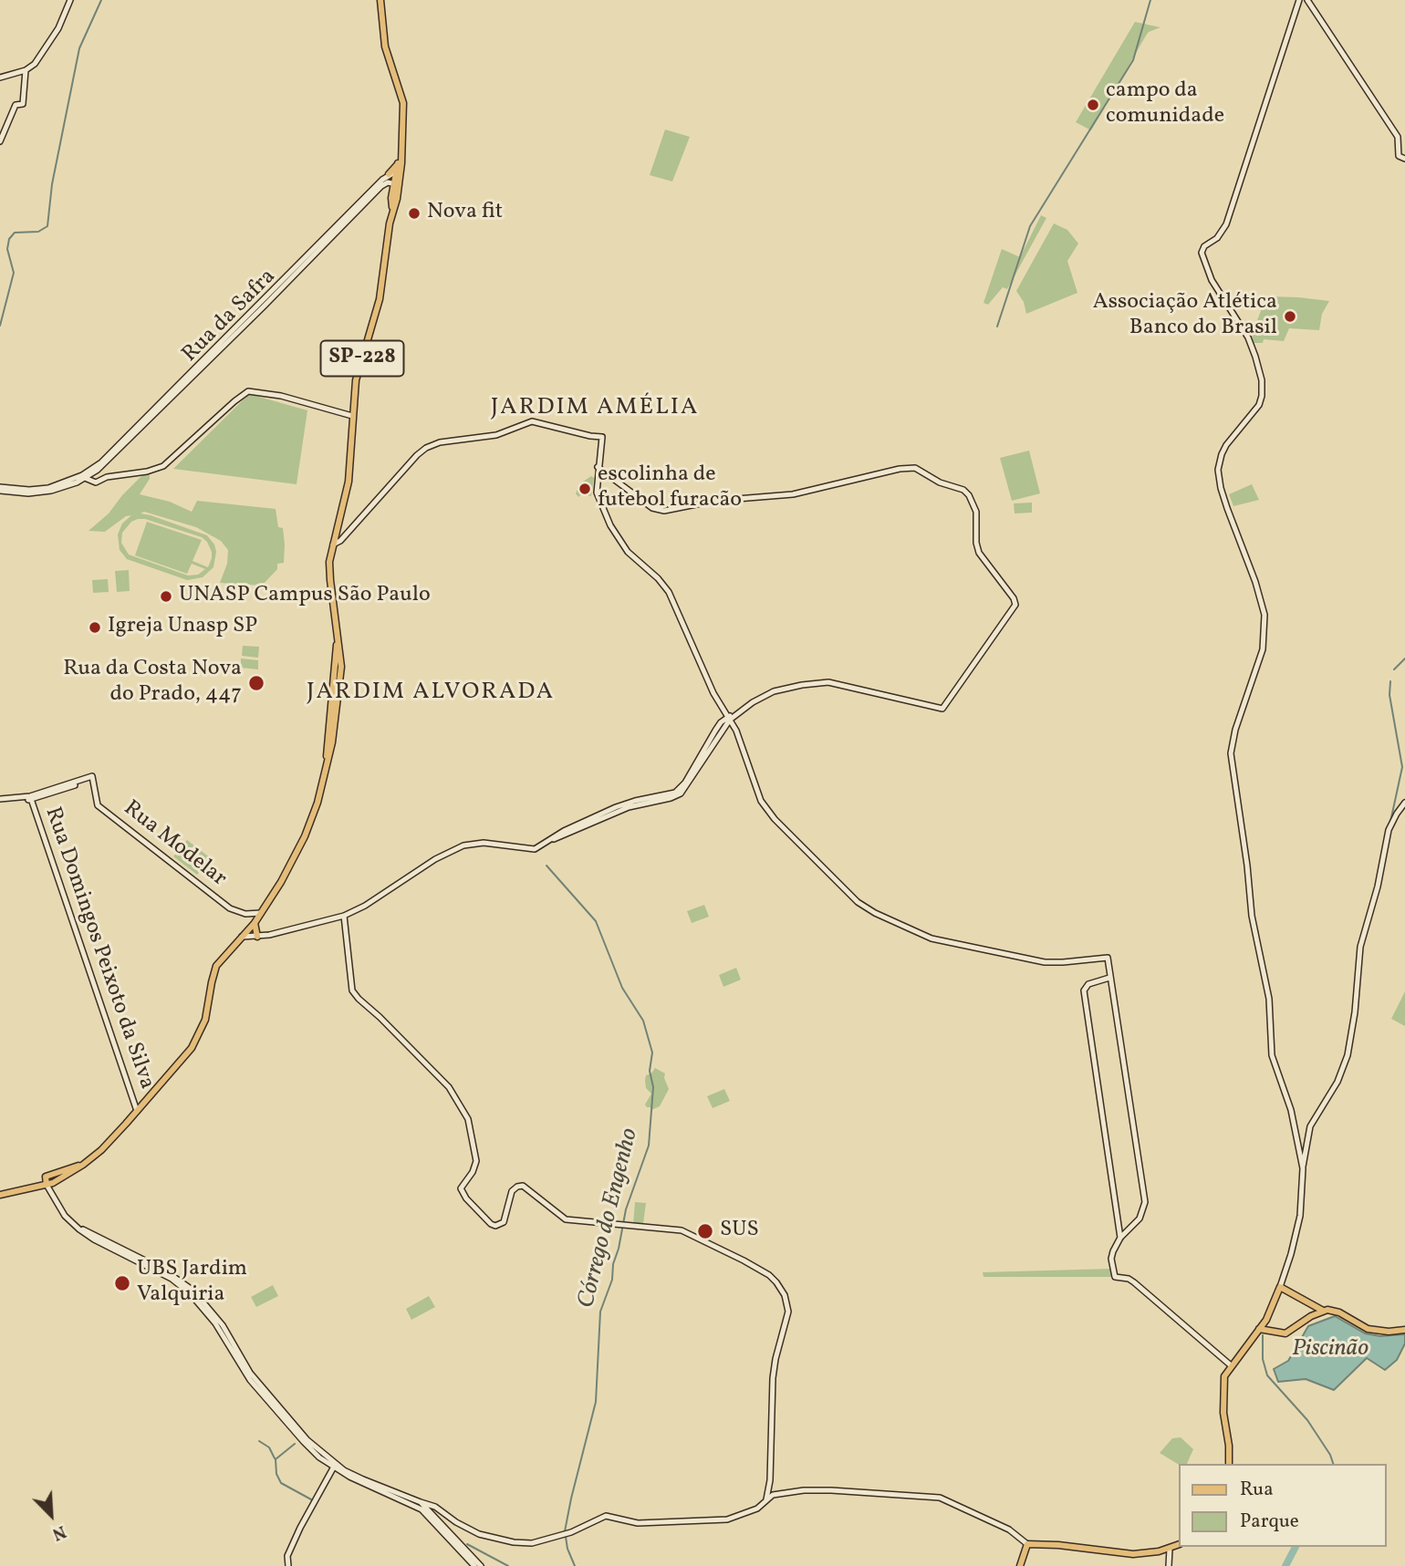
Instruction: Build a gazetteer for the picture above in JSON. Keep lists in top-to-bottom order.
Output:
{
  "streets": {
    "main road": [
      "Rua da Safra",
      "SP-228",
      "Rua Modelar",
      "Rua Domingos Peixoto da Silva"
    ]
  },
  "crossings": [
    ["Rua da Safra", "SP-228"],
    ["SP-228", "Rua Modelar"],
    ["SP-228", "Rua Domingos Peixoto da Silva"],
    ["Rua Modelar", "Rua Domingos Peixoto da Silva"]
  ],
  "districts": ["JARDIM AMÉLIA", "JARDIM ALVORADA"],
  "water": ["Córrego do Engenho", "Piscinão"],
  "places": [
    "campo da comunidade",
    "Nova fit",
    "Associação Atlética Banco do Brasil",
    "escolinha de futebol furacão",
    "UNASP Campus São Paulo",
    "Igreja Unasp SP",
    "Rua da Costa Nova do Prado, 447",
    "SUS",
    "UBS Jardim Valquiria"
  ],
  "legend": ["Rua", "Parque"],
  "north": "bottom right"
}
